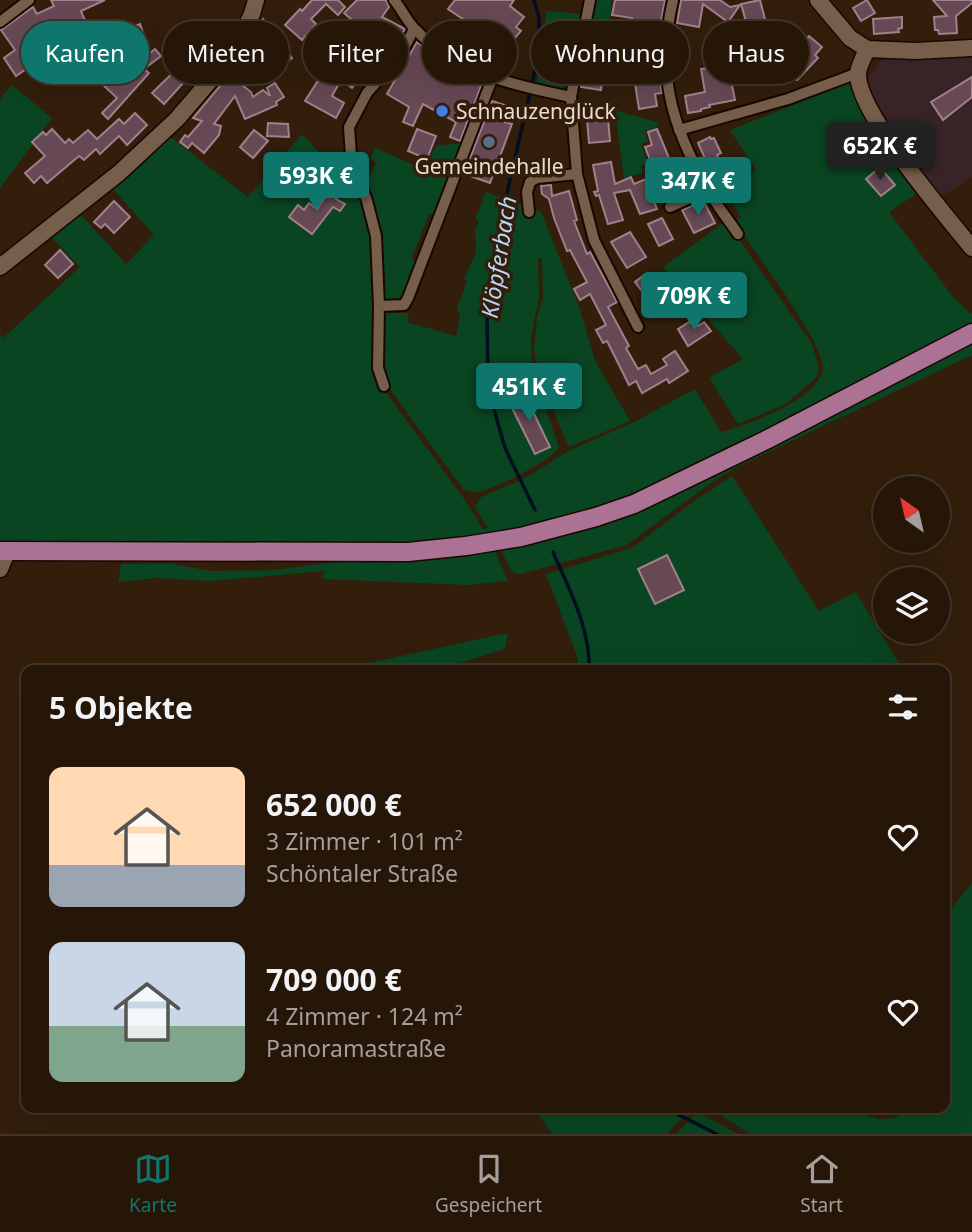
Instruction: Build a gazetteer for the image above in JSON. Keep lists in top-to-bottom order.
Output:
{
  "water": ["Klöpferbach"],
  "places": ["Schnauzenglück", "Gemeindehalle"],
  "north": "top left",
  "page": {
    "chip": [
      "Kaufen",
      "Mieten",
      "Filter",
      "Neu",
      "Wohnung",
      "Haus"
    ],
    "price": [
      "652K €",
      "593K €",
      "347K €",
      "709K €",
      "451K €"
    ],
    "heading": "5 Objekte",
    "list": [
      {
        "name": "652 000 €",
        "note": "3 Zimmer · 101 m² · Schöntaler Straße"
      },
      {
        "name": "709 000 €",
        "note": "4 Zimmer · 124 m² · Panoramastraße"
      }
    ],
    "tabs": ["Karte", "Gespeichert", "Start"]
  }
}
